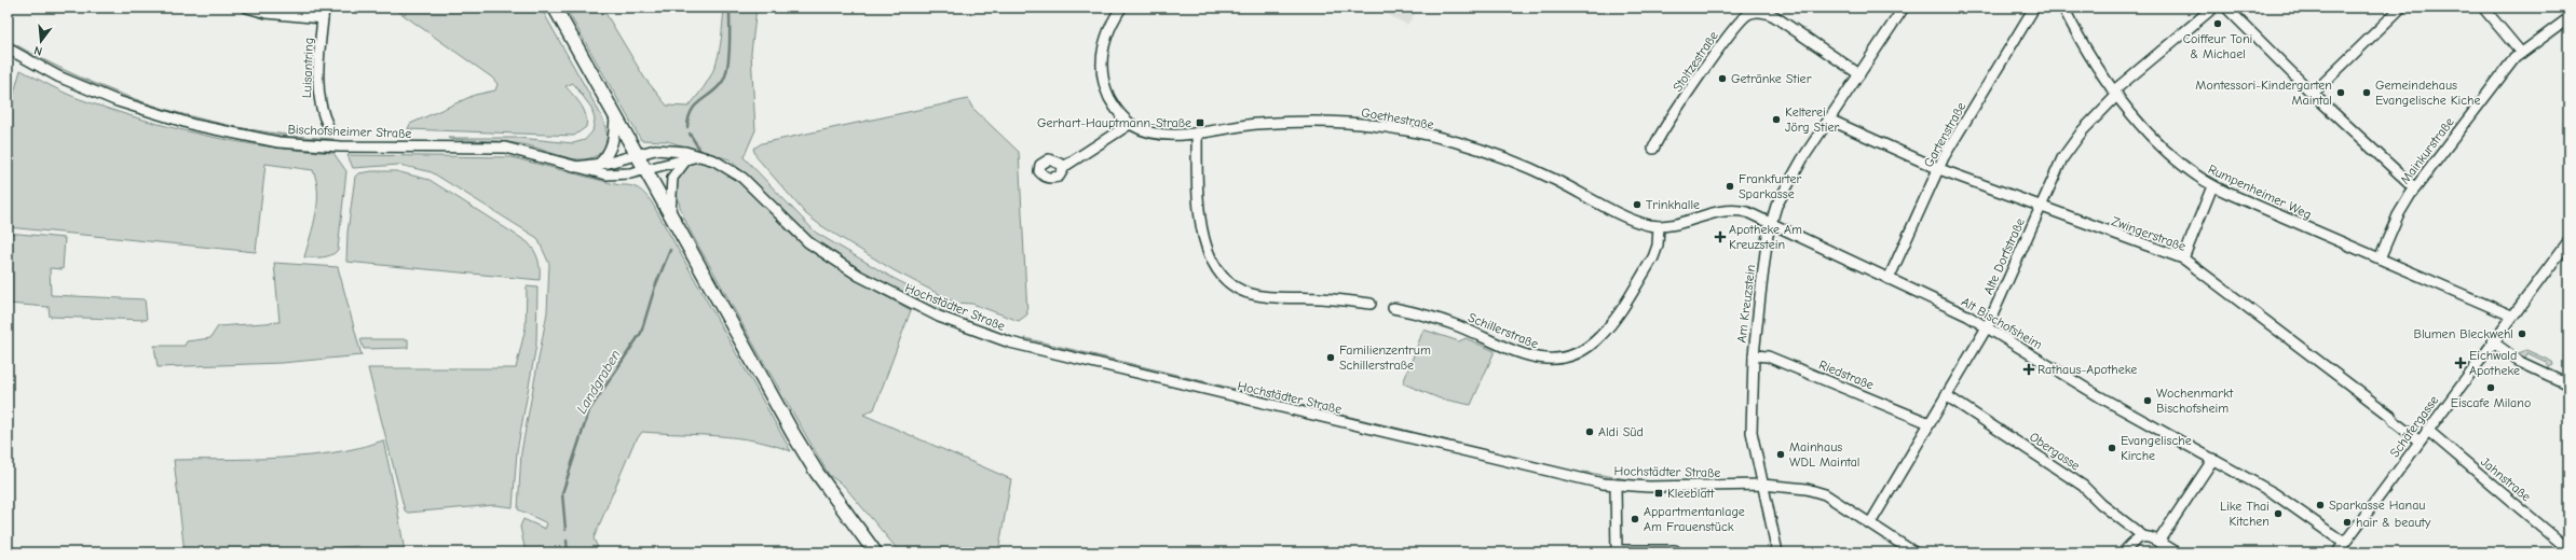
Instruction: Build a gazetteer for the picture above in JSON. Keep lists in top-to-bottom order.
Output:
{
  "streets": {
    "street": [
      "Stoltzestraße",
      "Luisantring",
      "Goethestraße",
      "Bischofsheimer Straße",
      "Gartenstraße",
      "Mainkurstraße",
      "Rumpenheimer Weg",
      "Zwingerstraße",
      "Alte Dorfstraße",
      "Am Kreuzstein",
      "Hochstädter Straße",
      "Alt Bischofsheim",
      "Schillerstraße",
      "Riedstraße",
      "Schäfergasse",
      "Obergasse",
      "Jahnstraße"
    ]
  },
  "crossings": [
    ["Stoltzestraße", "Am Kreuzstein"],
    ["Goethestraße", "Am Kreuzstein"],
    ["Goethestraße", "Alt Bischofsheim"],
    ["Goethestraße", "Schillerstraße"],
    ["Bischofsheimer Straße", "Hochstädter Straße"],
    ["Gartenstraße", "Zwingerstraße"],
    ["Gartenstraße", "Alt Bischofsheim"],
    ["Mainkurstraße", "Rumpenheimer Weg"],
    ["Rumpenheimer Weg", "Alte Dorfstraße"],
    ["Rumpenheimer Weg", "Schäfergasse"],
    ["Zwingerstraße", "Alte Dorfstraße"],
    ["Zwingerstraße", "Am Kreuzstein"],
    ["Zwingerstraße", "Schäfergasse"],
    ["Alte Dorfstraße", "Hochstädter Straße"],
    ["Alte Dorfstraße", "Alt Bischofsheim"],
    ["Alte Dorfstraße", "Riedstraße"],
    ["Alte Dorfstraße", "Obergasse"],
    ["Am Kreuzstein", "Hochstädter Straße"],
    ["Am Kreuzstein", "Alt Bischofsheim"],
    ["Am Kreuzstein", "Riedstraße"],
    ["Alt Bischofsheim", "Schäfergasse"],
    ["Schäfergasse", "Jahnstraße"]
  ],
  "water": ["Landgraben"],
  "places": {
    "other": [
      "Coiffeur Toni & Michael",
      "Getränke Stier",
      "Montessori-Kindergarten Maintal",
      "Gemeindehaus Evangelische Kiche",
      "Kelterei Jörg Stier",
      "Frankfurter Sparkasse",
      "Trinkhalle",
      "Blumen Bleckwehl",
      "Familienzentrum Schillerstraße",
      "Eiscafe Milano",
      "Wochenmarkt Bischofsheim",
      "Aldi Süd",
      "Evangelische Kirche",
      "Mainhaus WDL Maintal",
      "Sparkasse Hanau",
      "Like Thai Kitchen",
      "Appartmentanlage Am Frauenstück",
      "hair & beauty"
    ],
    "transit": ["Gerhart-Hauptmann-Straße", "Kleeblatt"],
    "health": ["Apotheke Am Kreuzstein", "Eichwald Apotheke", "Rathaus-Apotheke"]
  },
  "north": "bottom"
}
